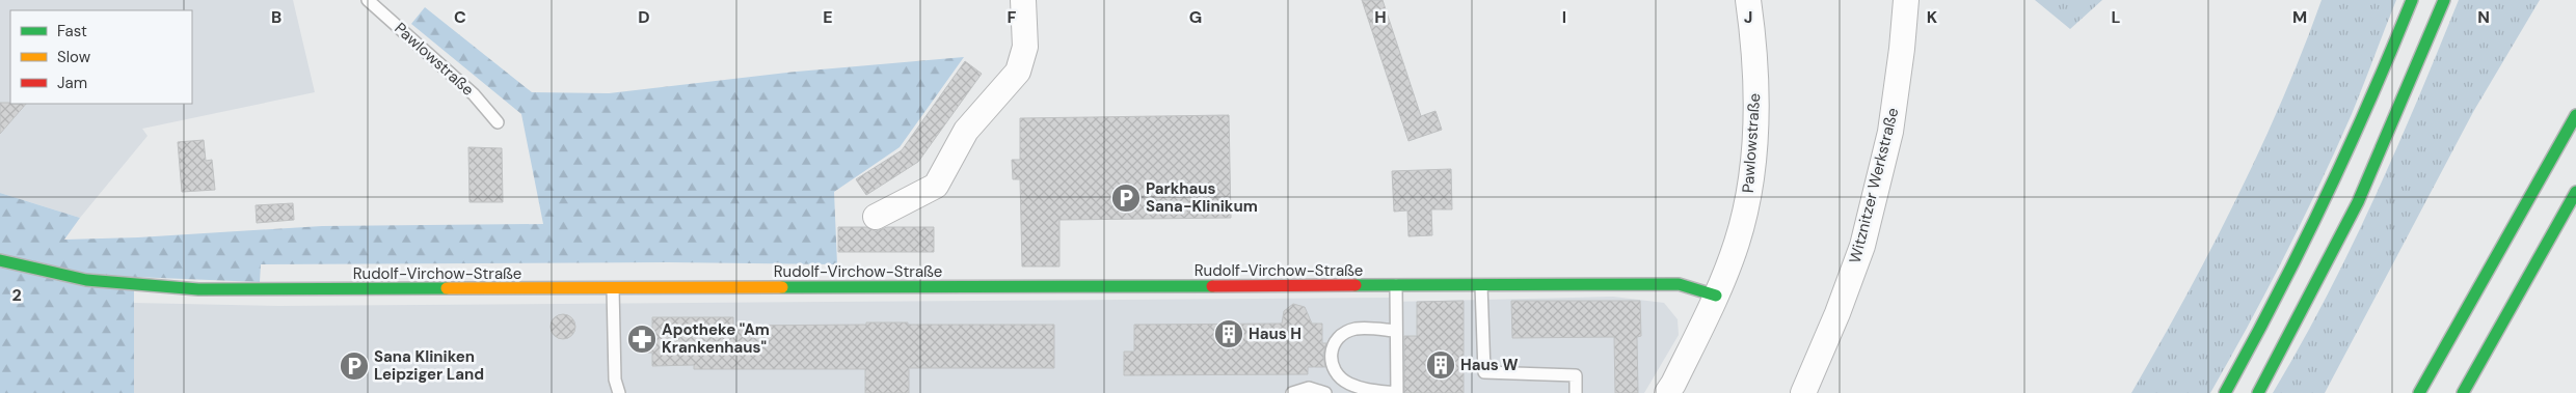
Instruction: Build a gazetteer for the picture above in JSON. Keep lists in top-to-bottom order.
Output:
{
  "streets": {
    "main road": ["Rudolf-Virchow-Straße"],
    "street": ["Pawlowstraße", "Witznitzer Werkstraße"]
  },
  "crossings": [
    ["Pawlowstraße", "Rudolf-Virchow-Straße"]
  ],
  "places": {
    "parking": ["Parkhaus Sana-Klinikum", "Sana Kliniken Leipziger Land"],
    "building": ["Haus H", "Haus W"],
    "pharmacy": ["Apotheke \"Am Krankenhaus\""]
  },
  "legend": ["Fast", "Slow", "Jam"],
  "grid": {
    "columns": [
      "B",
      "C",
      "D",
      "E",
      "F",
      "G",
      "H",
      "I",
      "J",
      "K",
      "L",
      "M",
      "N"
    ],
    "rows": ["2"]
  }
}
